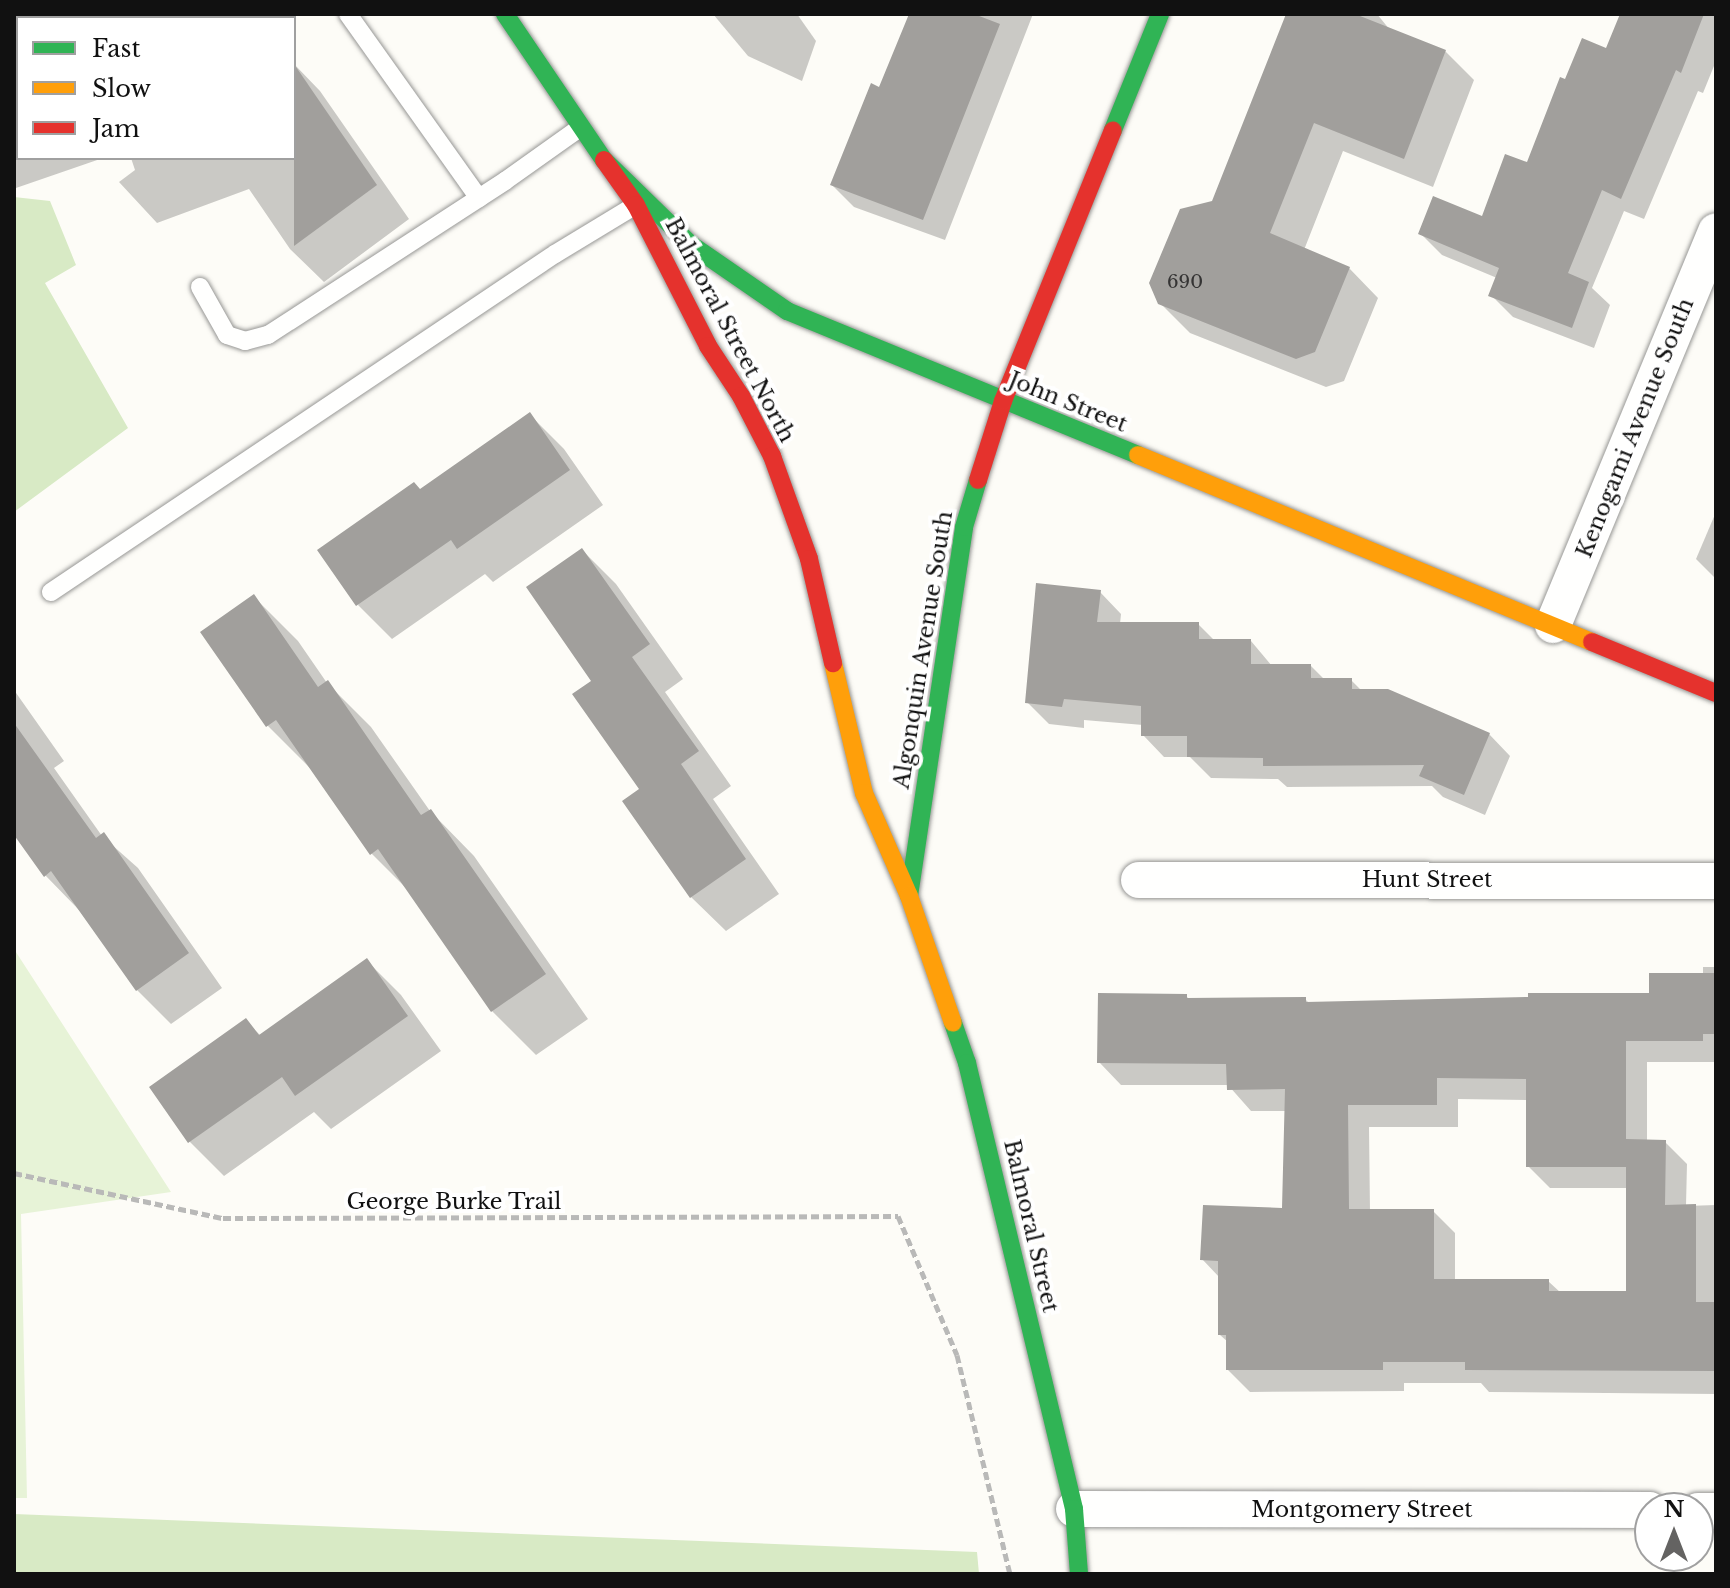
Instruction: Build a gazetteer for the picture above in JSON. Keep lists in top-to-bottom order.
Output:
{
  "streets": {
    "main road": [
      "Balmoral Street North",
      "John Street",
      "Algonquin Avenue South",
      "Balmoral Street"
    ],
    "street": ["Kenogami Avenue South", "Hunt Street", "Montgomery Street"],
    "path": ["George Burke Trail"]
  },
  "crossings": [
    ["Balmoral Street North", "John Street"],
    ["Balmoral Street North", "Algonquin Avenue South"],
    ["Balmoral Street North", "Balmoral Street"],
    ["John Street", "Kenogami Avenue South"],
    ["John Street", "Algonquin Avenue South"],
    ["Algonquin Avenue South", "Balmoral Street"],
    ["Balmoral Street", "Montgomery Street"]
  ],
  "house_numbers": ["690"],
  "legend": ["Fast", "Slow", "Jam"],
  "north": "top"
}
